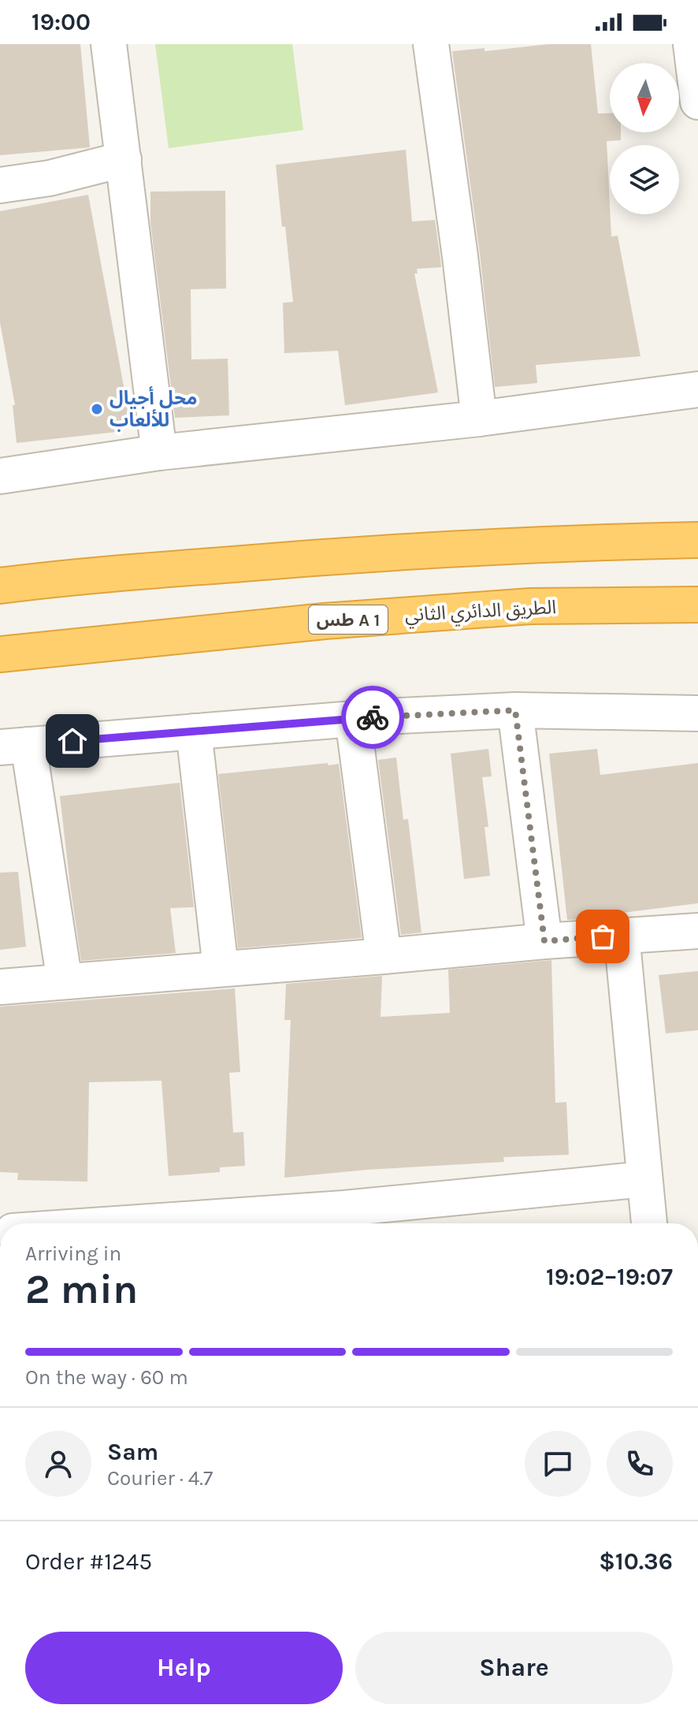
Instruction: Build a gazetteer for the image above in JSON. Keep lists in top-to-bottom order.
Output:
{
  "streets": {
    "highway": ["الطريق الدائري الثاني", "طس A 1"]
  },
  "places": ["محل أجيال للألعاب"],
  "north": "bottom",
  "page": {
    "status": "19:00",
    "heading": ["2 min", "Arriving in", "19:02–19:07"],
    "panel": [
      "Sam",
      "Courier · 4.7",
      "Order #1245",
      "$10.36"
    ],
    "bar": "On the way · 60 m",
    "buttons": ["Help", "Share"]
  }
}
